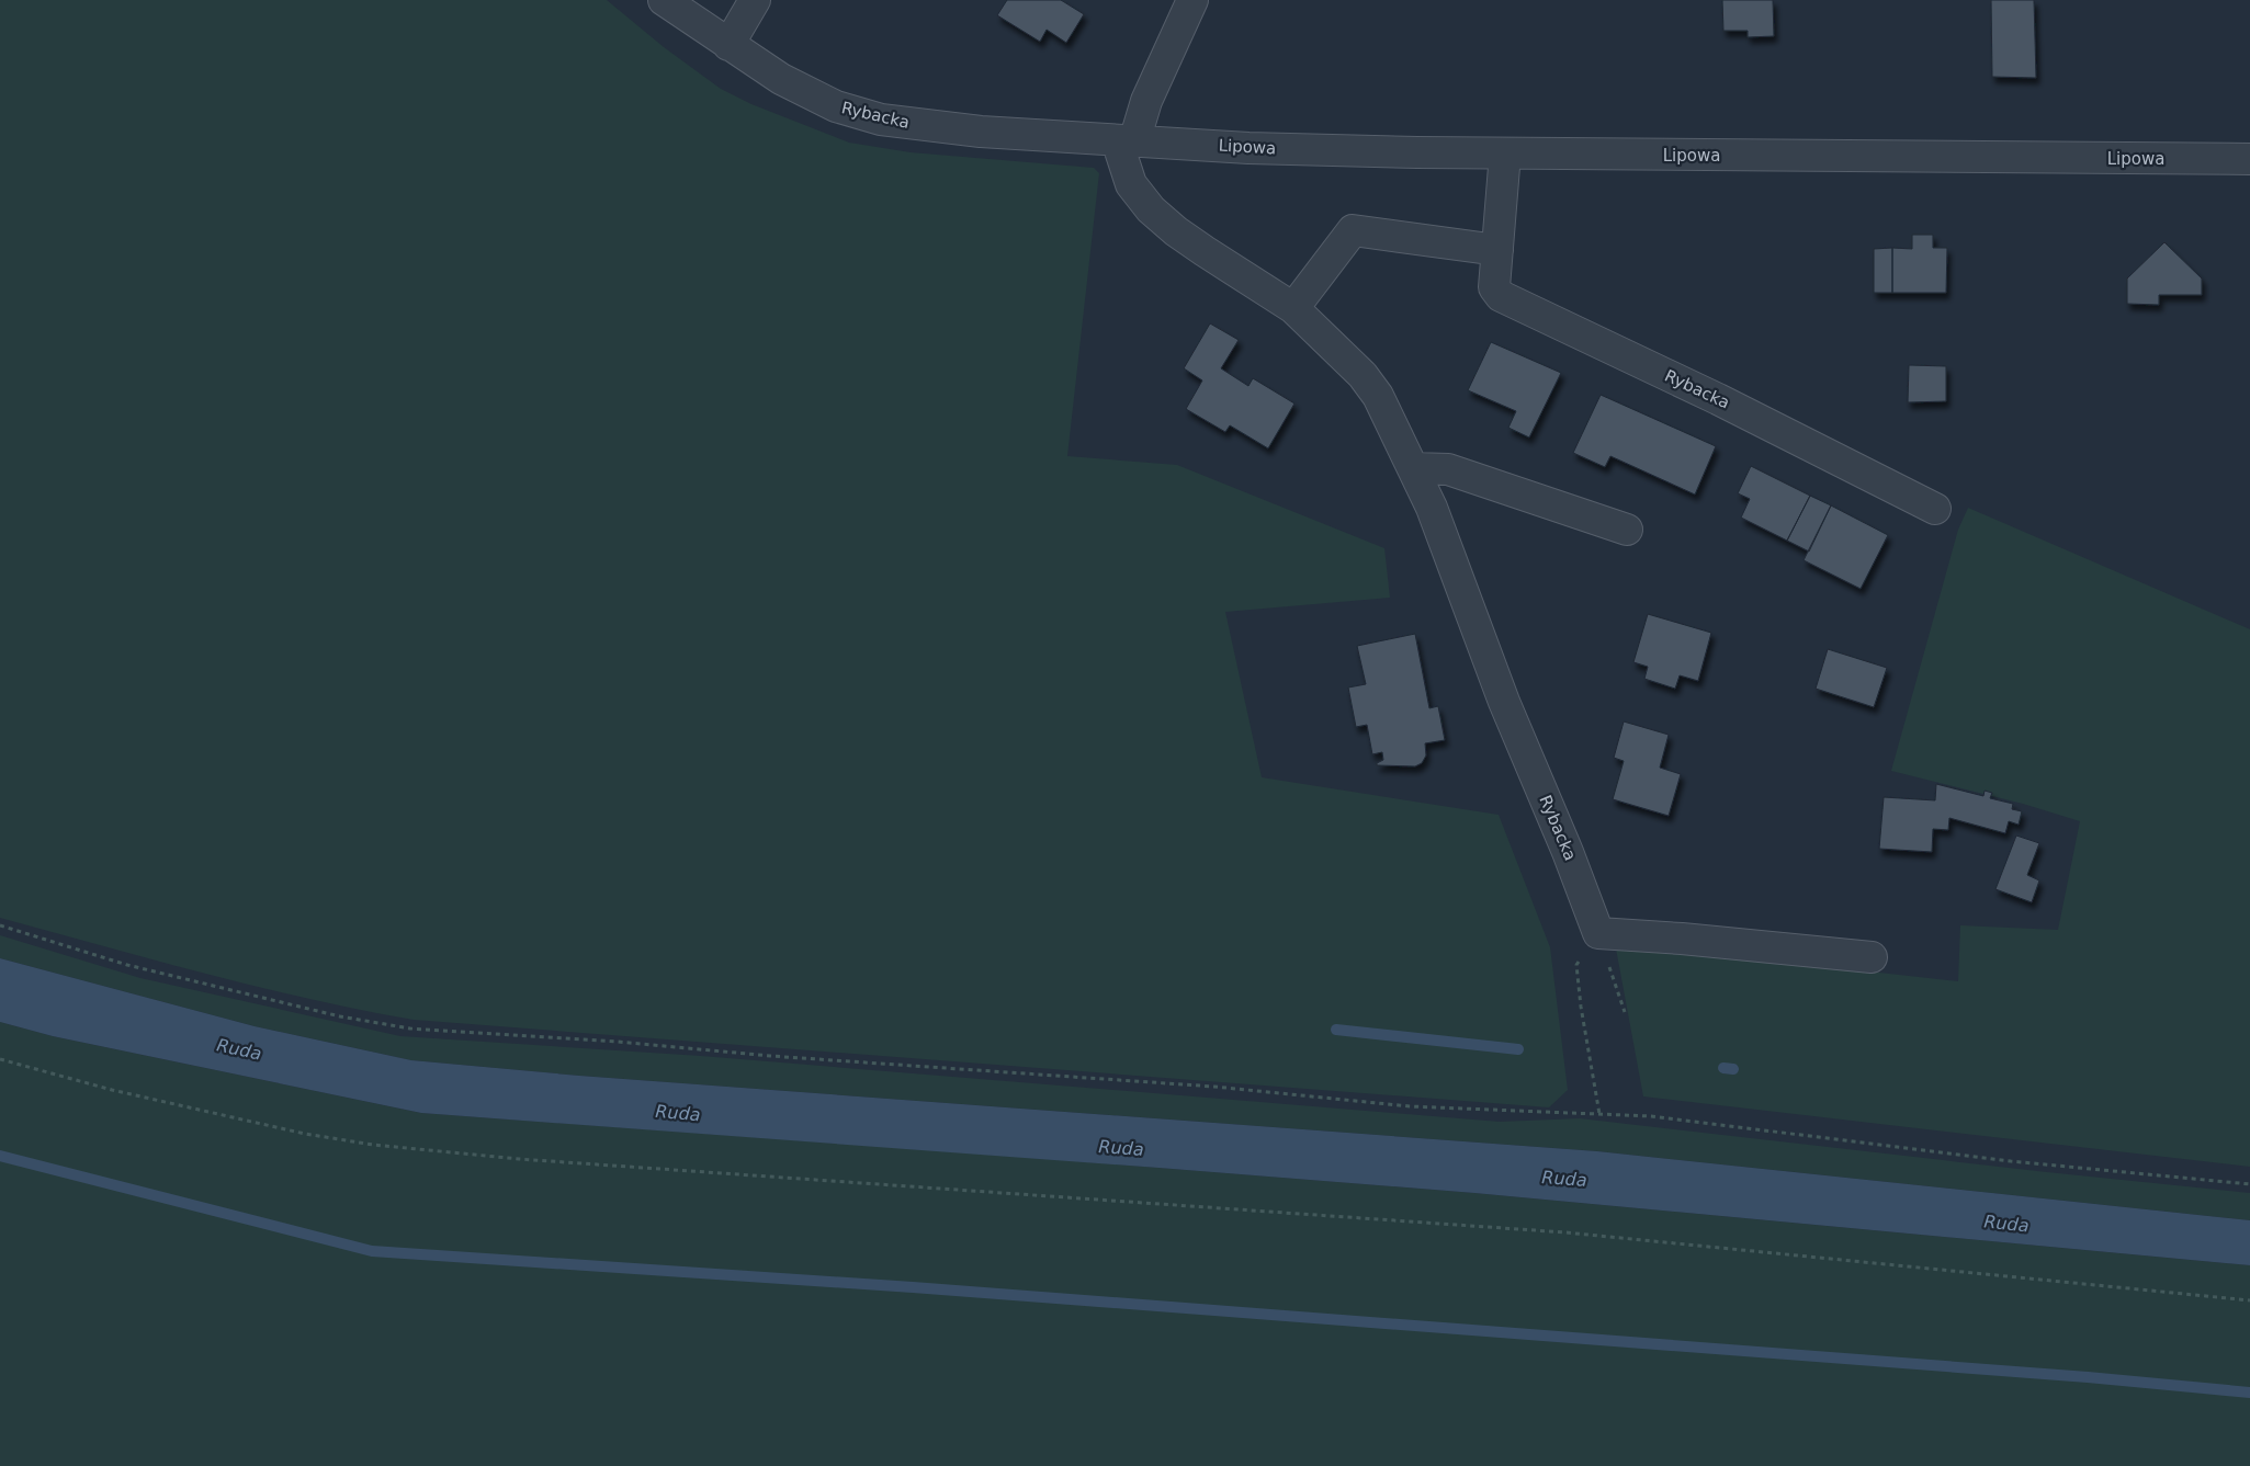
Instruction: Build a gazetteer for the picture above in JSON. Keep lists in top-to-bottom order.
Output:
{
  "streets": {
    "street": ["Rybacka", "Lipowa"]
  },
  "crossings": [
    ["Rybacka", "Lipowa"]
  ],
  "water": ["Ruda"]
}
